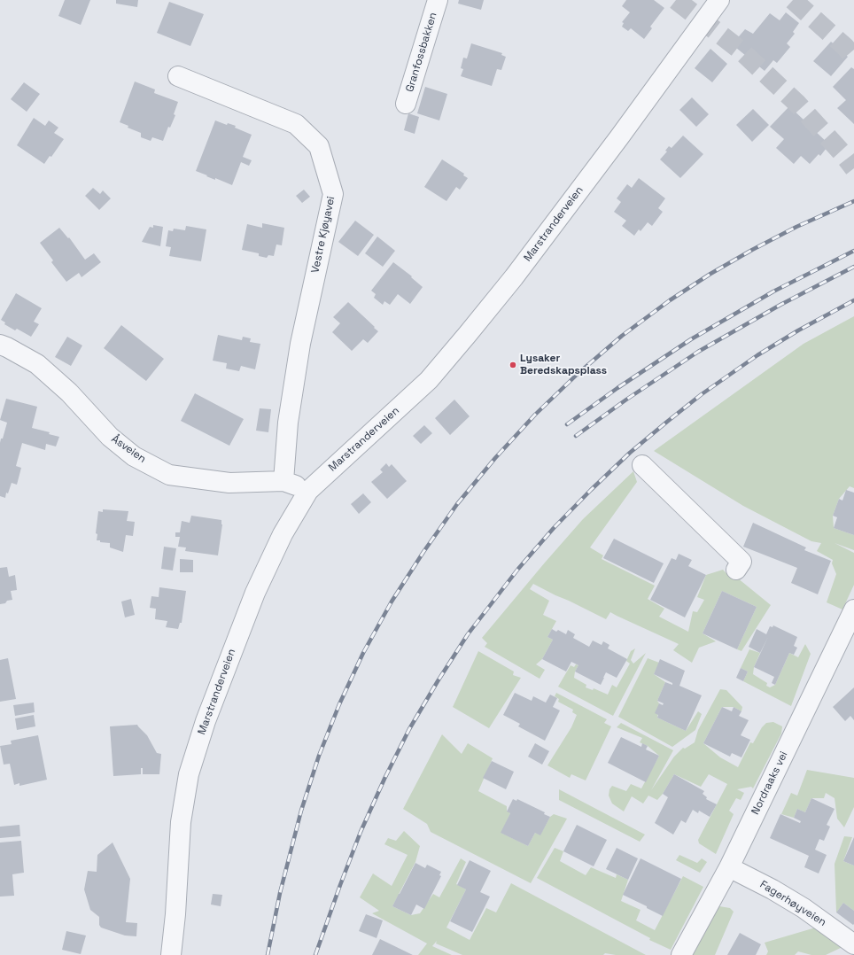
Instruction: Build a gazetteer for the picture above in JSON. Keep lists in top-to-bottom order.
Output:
{
  "streets": {
    "street": [
      "Granfossbakken",
      "Marstranderveien",
      "Vestre Kjøyavei",
      "Åsveien",
      "Nordraaks vei",
      "Fagerhøyveien"
    ]
  },
  "crossings": [
    ["Marstranderveien", "Åsveien"],
    ["Vestre Kjøyavei", "Åsveien"],
    ["Nordraaks vei", "Fagerhøyveien"]
  ],
  "places": ["Lysaker Beredskapsplass"]
}
